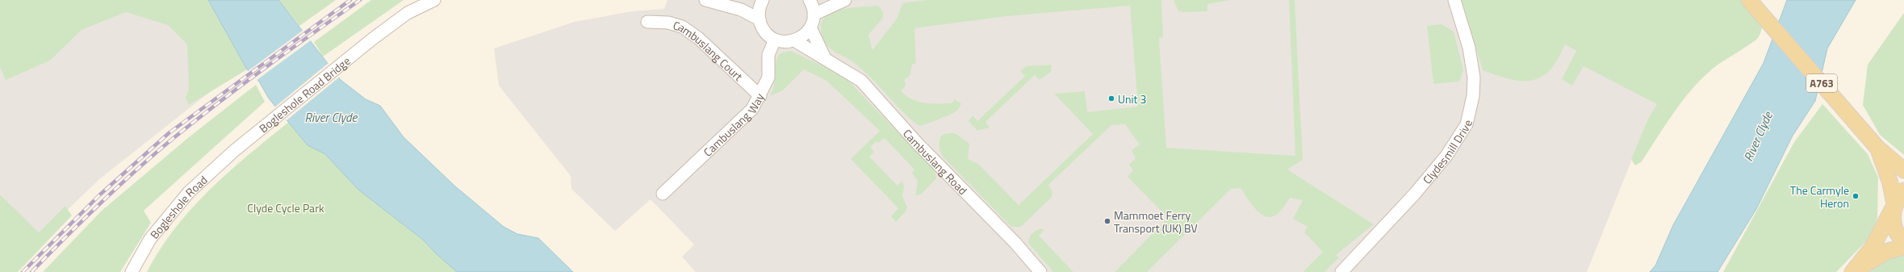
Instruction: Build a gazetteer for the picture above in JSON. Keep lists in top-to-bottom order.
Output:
{
  "streets": {
    "main road": ["A763"],
    "street": [
      "Cambuslang Court",
      "Bogleshole Road Bridge",
      "Cambuslang Way",
      "Clydesmill Drive",
      "Cambuslang Road",
      "Bogleshole Road"
    ]
  },
  "crossings": [
    ["Cambuslang Court", "Cambuslang Way"],
    ["Bogleshole Road Bridge", "Bogleshole Road"]
  ],
  "water": ["River Clyde"],
  "parks": ["Clyde Cycle Park"],
  "places": ["Unit 3", "The Carmyle Heron", "Mammoet Ferry Transport (UK) BV"]
}
